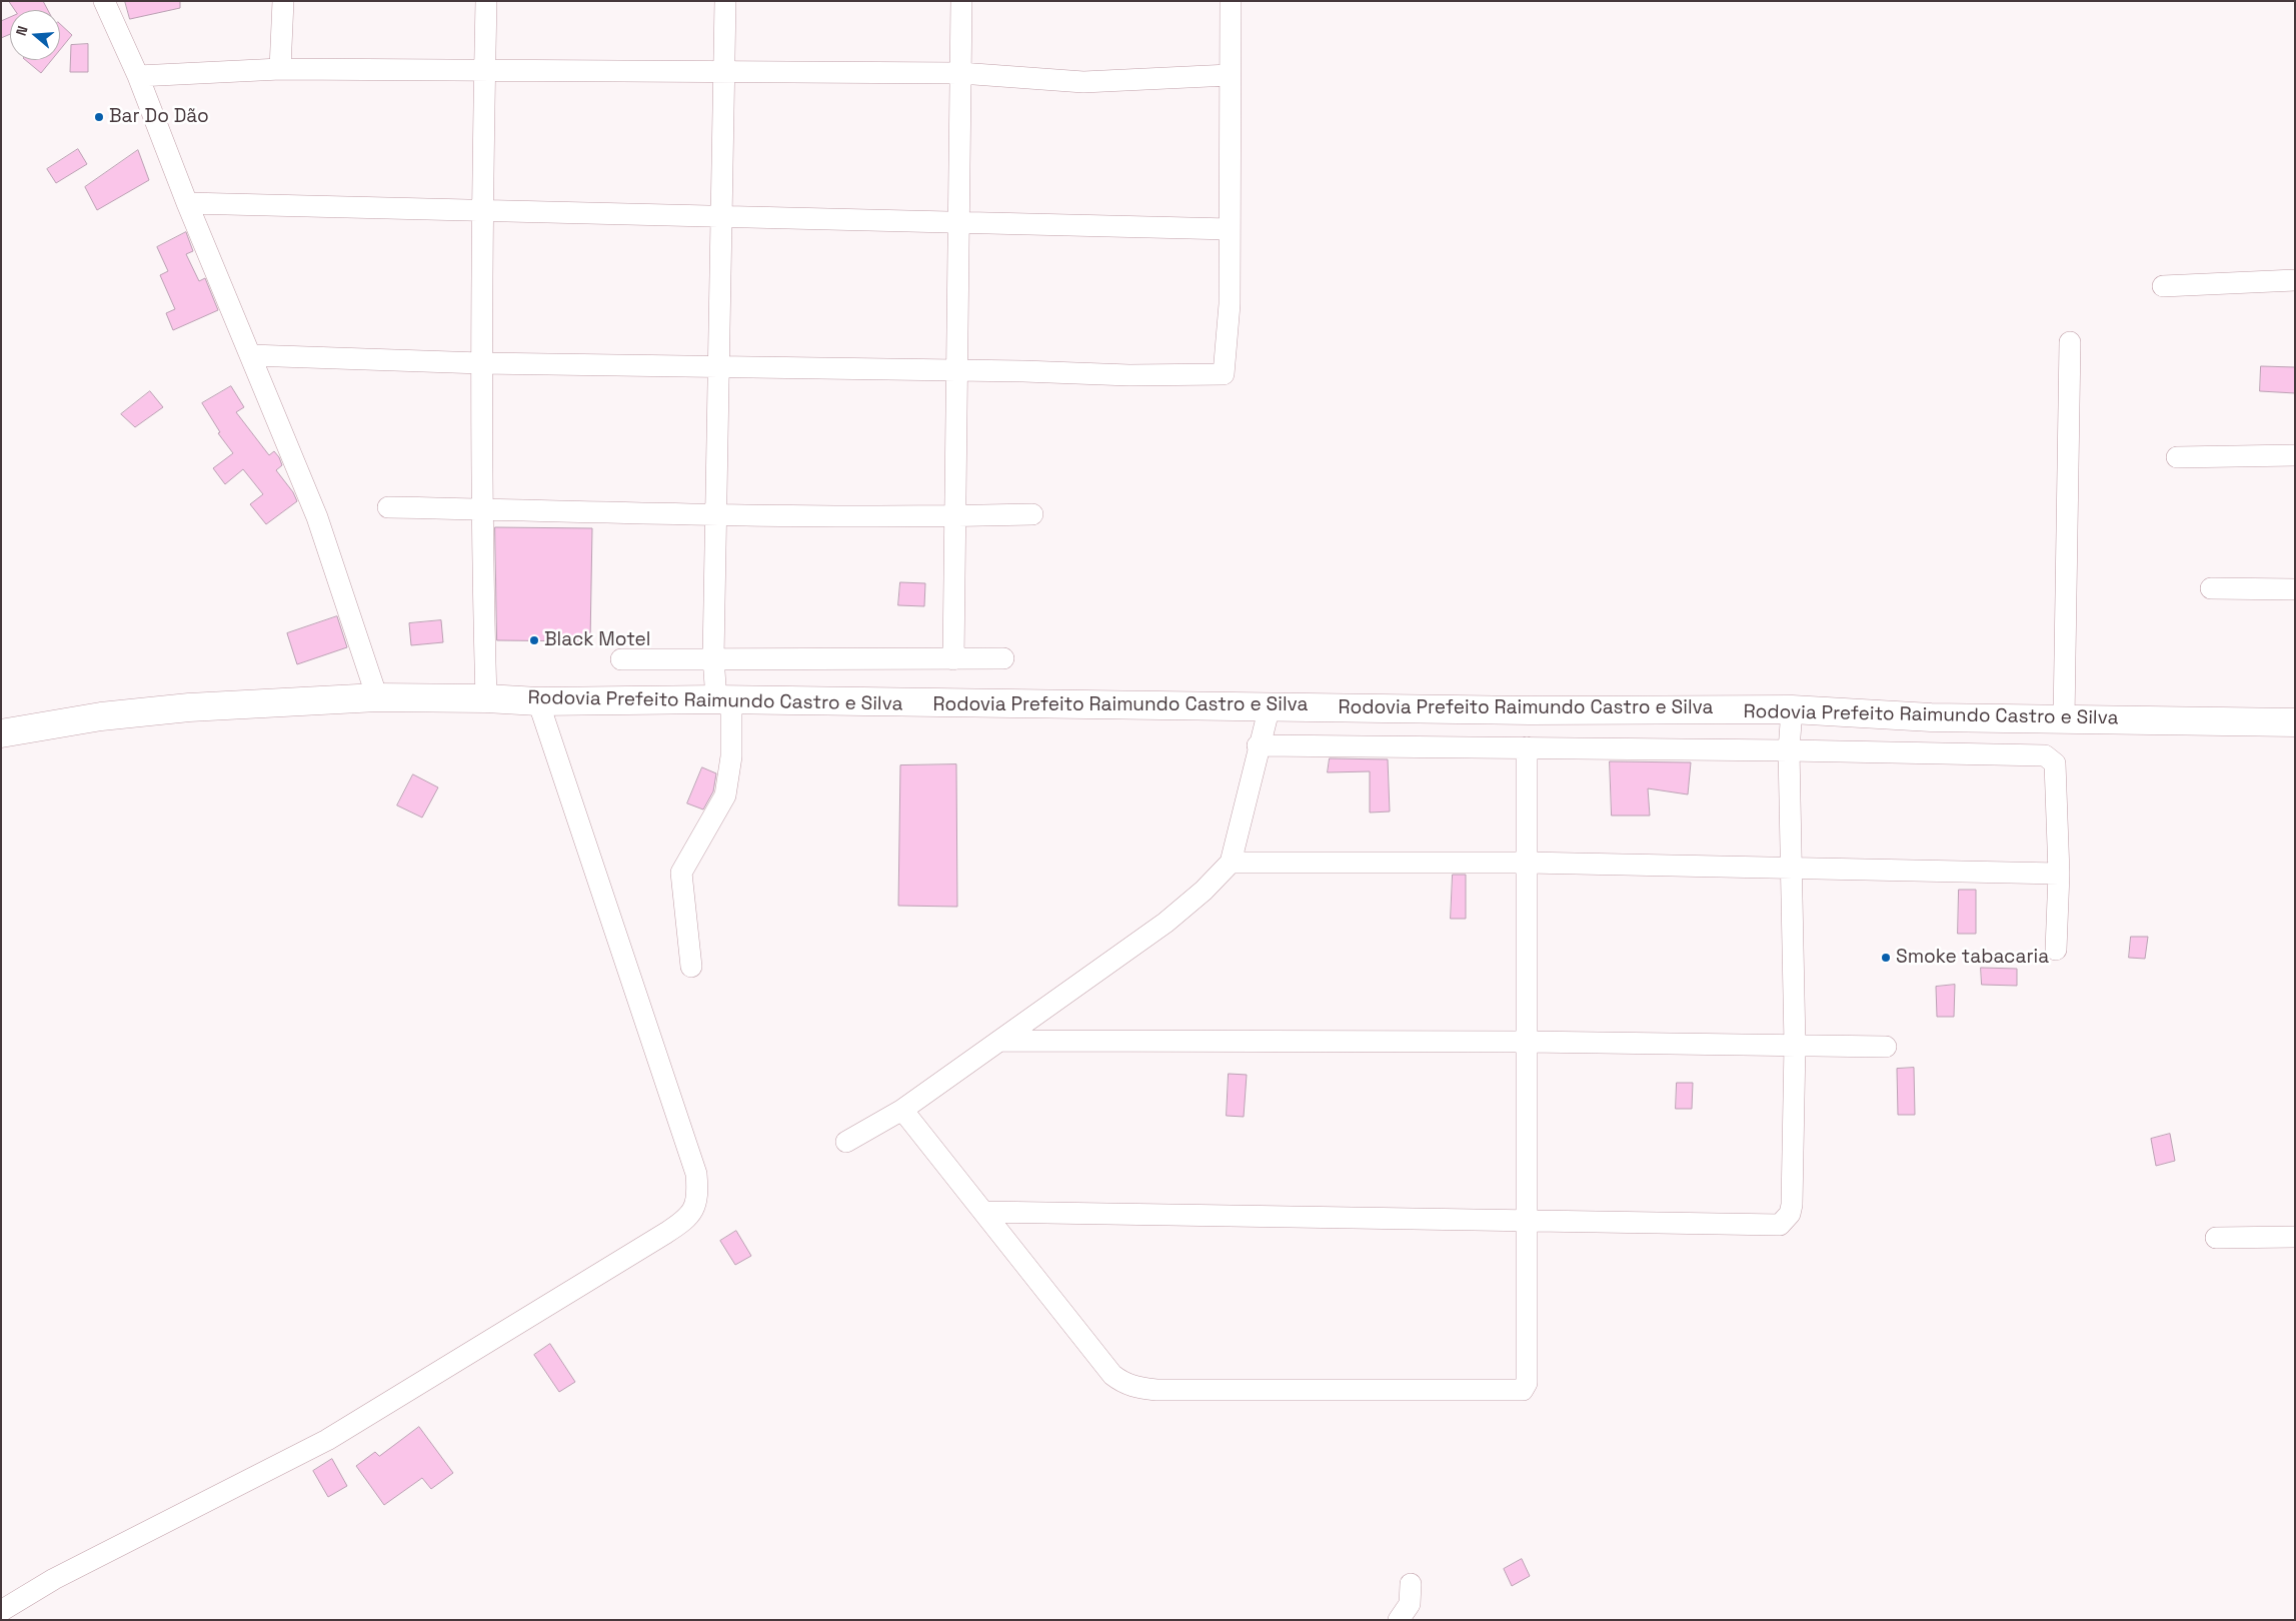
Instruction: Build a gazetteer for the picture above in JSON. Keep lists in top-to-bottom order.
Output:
{
  "streets": {
    "main road": ["Rodovia Prefeito Raimundo Castro e Silva"]
  },
  "places": ["Bar Do Dão", "Black Motel", "Smoke tabacaria"],
  "north": "left"
}
